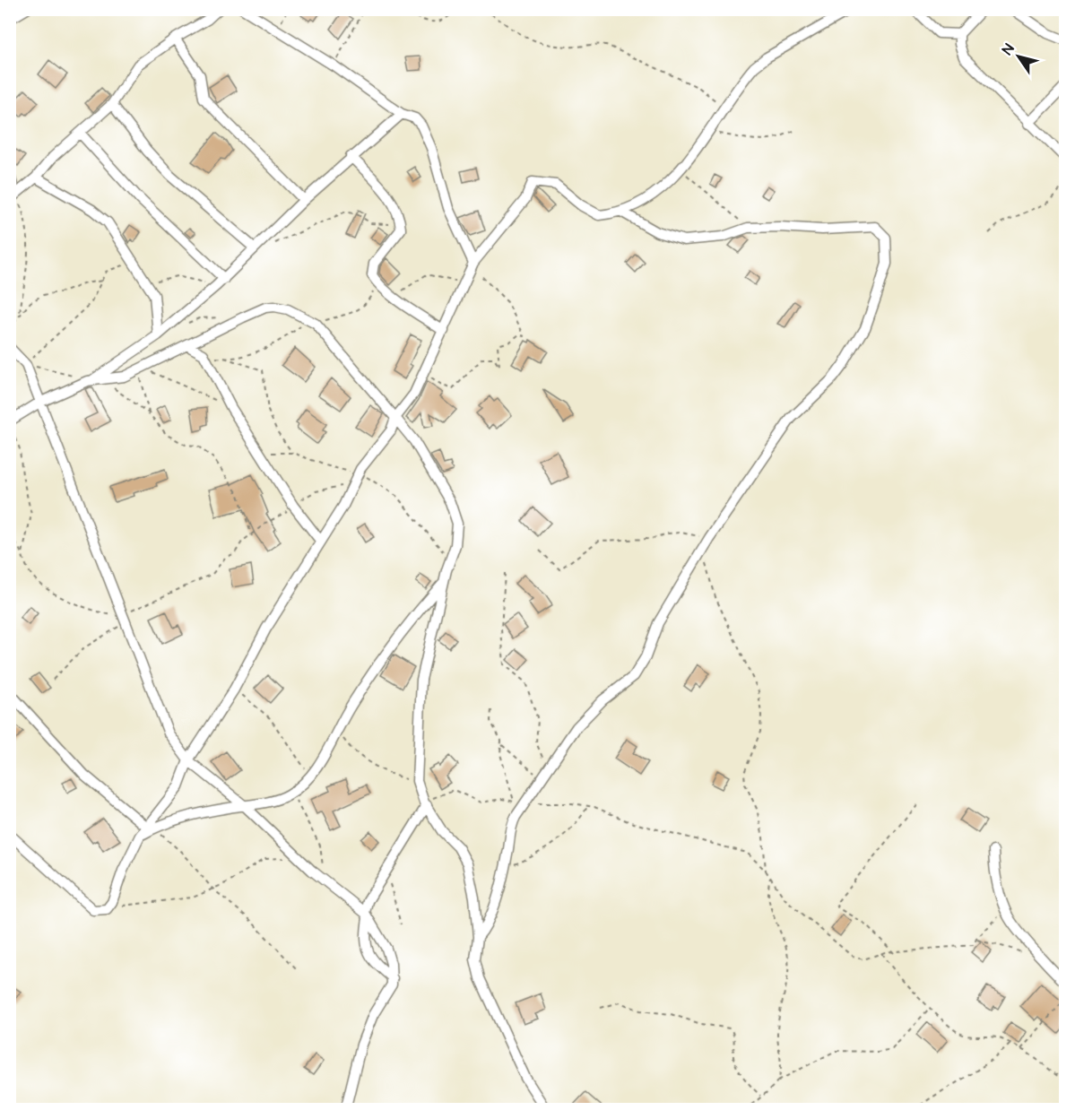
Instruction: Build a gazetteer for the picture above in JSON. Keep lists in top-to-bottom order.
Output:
{
  "north": "top left"
}
